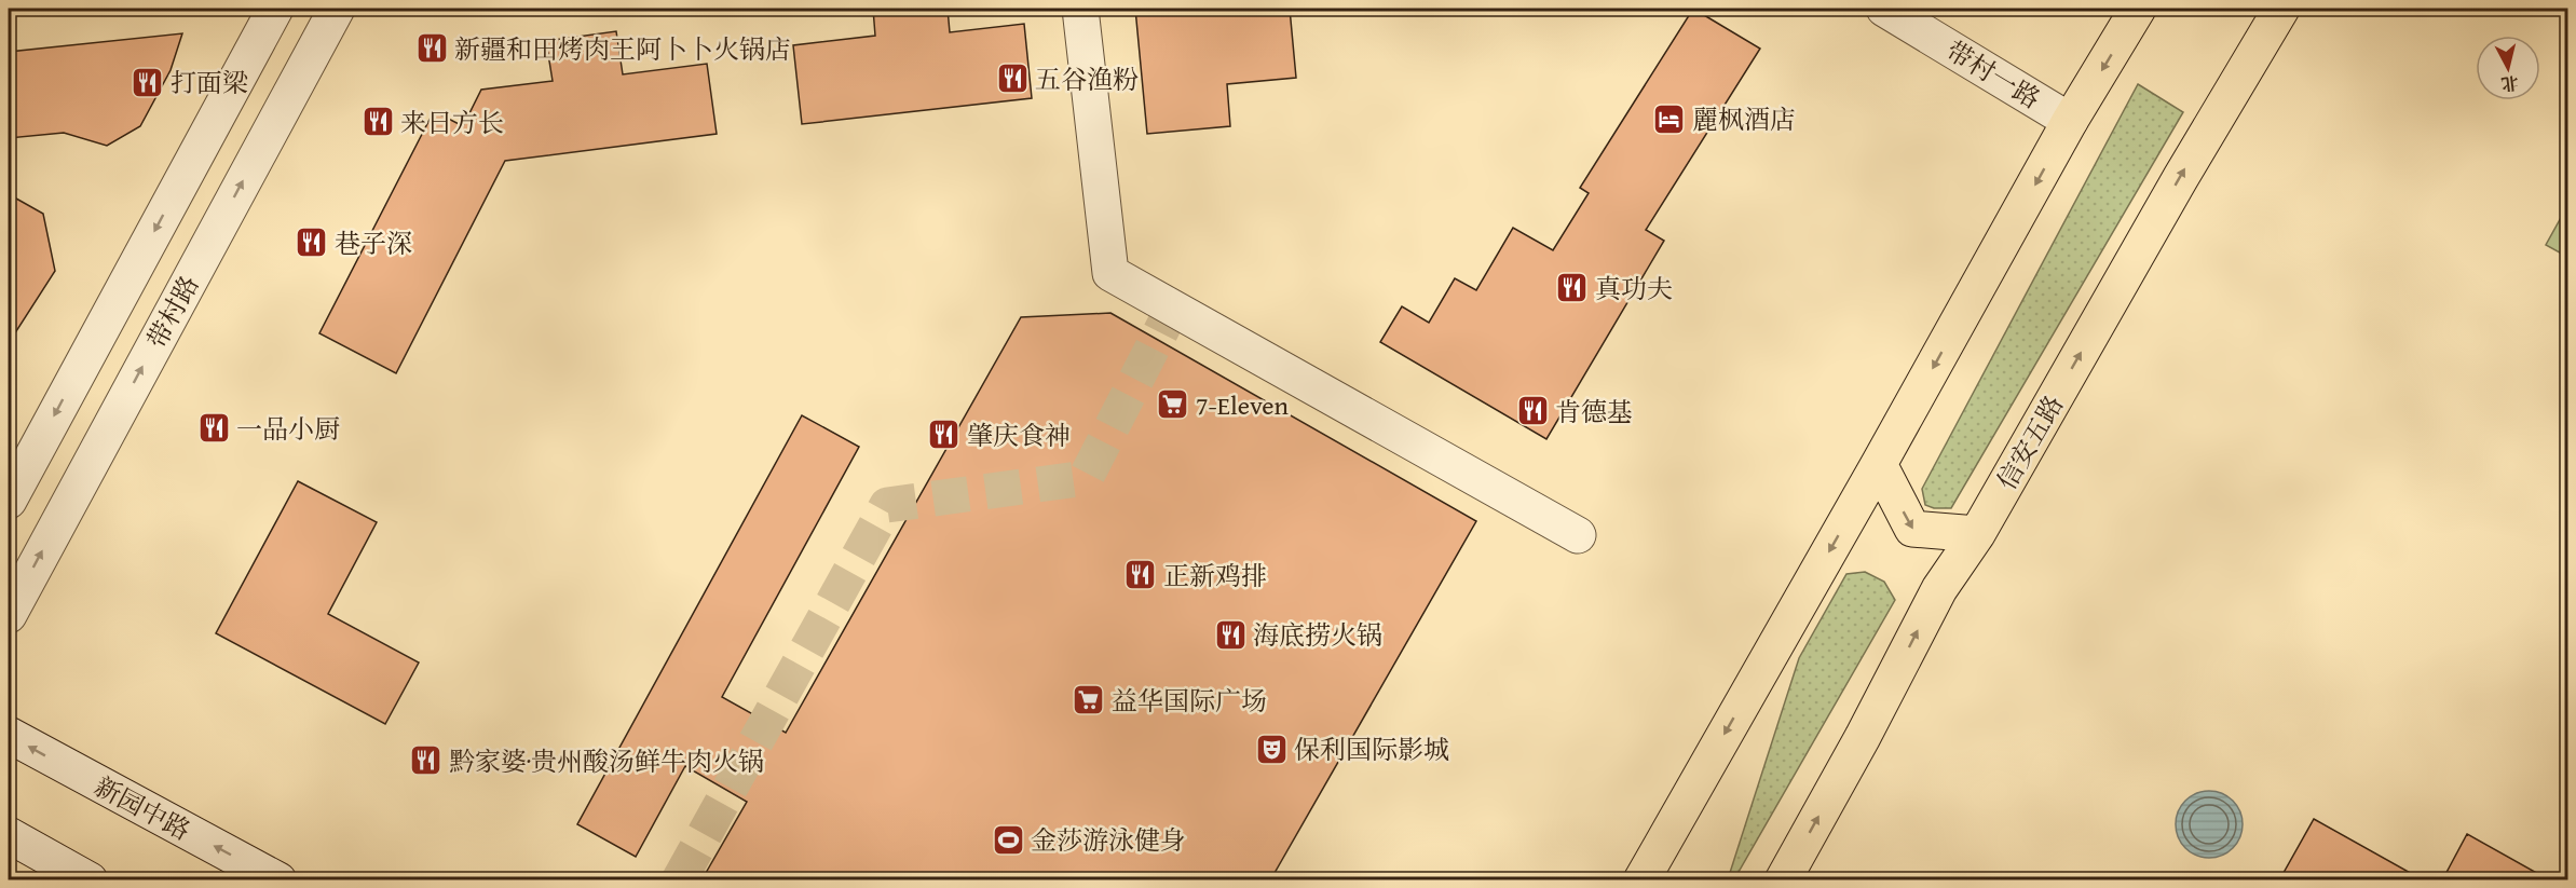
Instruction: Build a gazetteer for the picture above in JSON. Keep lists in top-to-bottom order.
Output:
{
  "streets": {
    "main road": ["信安五路"],
    "street": ["带村一路", "带村路", "新园中路"]
  },
  "places": {
    "restaurant": [
      "新疆和田烤肉王阿卜卜火锅店",
      "五谷渔粉",
      "打面梁",
      "来日方长",
      "巷子深",
      "真功夫",
      "肯德基",
      "一品小厨",
      "肇庆食神",
      "正新鸡排",
      "海底捞火锅",
      "黔家婆·贵州酸汤鲜牛肉火锅"
    ],
    "hotel": ["麗枫酒店"],
    "supermarket": ["7-Eleven", "益华国际广场"],
    "theatre": ["保利国际影城"],
    "sports": ["金莎游泳健身"]
  },
  "north": "bottom"
}
